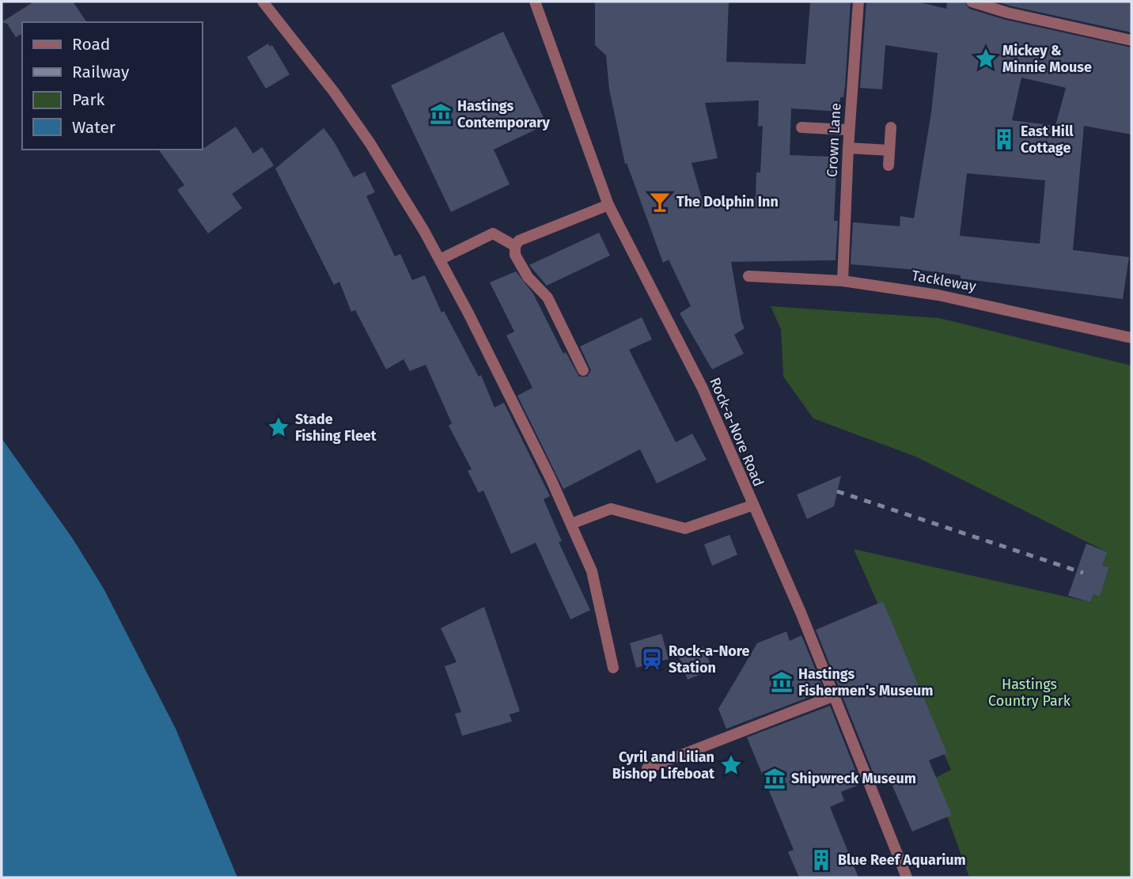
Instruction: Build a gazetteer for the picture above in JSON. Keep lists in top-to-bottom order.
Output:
{
  "streets": {
    "street": ["Crown Lane", "Tackleway", "Rock-a-Nore Road"]
  },
  "crossings": [
    ["Crown Lane", "Tackleway"]
  ],
  "parks": ["Hastings Country Park"],
  "places": {
    "place": ["Mickey & Minnie Mouse", "Stade Fishing Fleet", "Cyril and Lilian Bishop Lifeboat"],
    "museum": ["Hastings Contemporary", "Hastings Fishermen's Museum", "Shipwreck Museum"],
    "building": ["East Hill Cottage", "Blue Reef Aquarium"],
    "bar": ["The Dolphin Inn"],
    "station": ["Rock-a-Nore Station"]
  },
  "legend": [
    "Road",
    "Railway",
    "Park",
    "Water"
  ]
}
